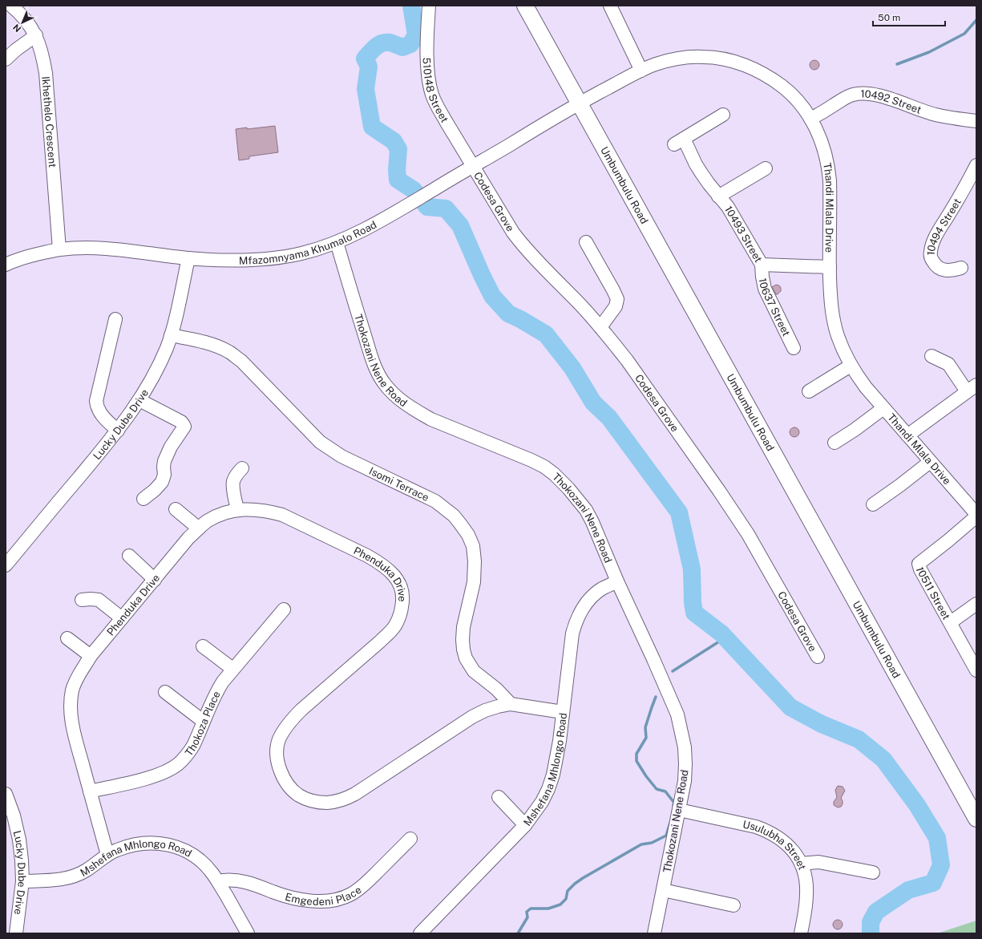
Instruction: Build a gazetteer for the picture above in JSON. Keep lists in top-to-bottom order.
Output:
{
  "streets": {
    "main road": ["Umbumbulu Road"],
    "street": [
      "510148 Street",
      "10492 Street",
      "Ikhethelo Crescent",
      "Codesa Grove",
      "Thandi Mlala Drive",
      "10494 Street",
      "10493 Street",
      "Mfazomnyama Khumalo Road",
      "10637 Street",
      "Thokozani Nene Road",
      "Lucky Dube Drive",
      "Isomi Terrace",
      "Phenduka Drive",
      "10511 Street",
      "Thokoza Place",
      "Mshefana Mhlongo Road",
      "Usulubha Street",
      "Emgedeni Place"
    ]
  },
  "crossings": [
    ["510148 Street", "Codesa Grove"],
    ["510148 Street", "Mfazomnyama Khumalo Road"],
    ["10492 Street", "Thandi Mlala Drive"],
    ["Ikhethelo Crescent", "Mfazomnyama Khumalo Road"],
    ["Umbumbulu Road", "Thandi Mlala Drive"],
    ["Umbumbulu Road", "Mfazomnyama Khumalo Road"],
    ["Codesa Grove", "Mfazomnyama Khumalo Road"],
    ["Thandi Mlala Drive", "10493 Street"],
    ["Thandi Mlala Drive", "Mfazomnyama Khumalo Road"],
    ["Thandi Mlala Drive", "10511 Street"],
    ["10493 Street", "10637 Street"],
    ["Mfazomnyama Khumalo Road", "Thokozani Nene Road"],
    ["Mfazomnyama Khumalo Road", "Lucky Dube Drive"],
    ["Thokozani Nene Road", "Mshefana Mhlongo Road"],
    ["Thokozani Nene Road", "Usulubha Street"],
    ["Lucky Dube Drive", "Isomi Terrace"],
    ["Lucky Dube Drive", "Mshefana Mhlongo Road"],
    ["Isomi Terrace", "Phenduka Drive"],
    ["Phenduka Drive", "Thokoza Place"],
    ["Phenduka Drive", "Mshefana Mhlongo Road"],
    ["Mshefana Mhlongo Road", "Emgedeni Place"]
  ],
  "scale_bar": "50 m",
  "north": "bottom left"
}
